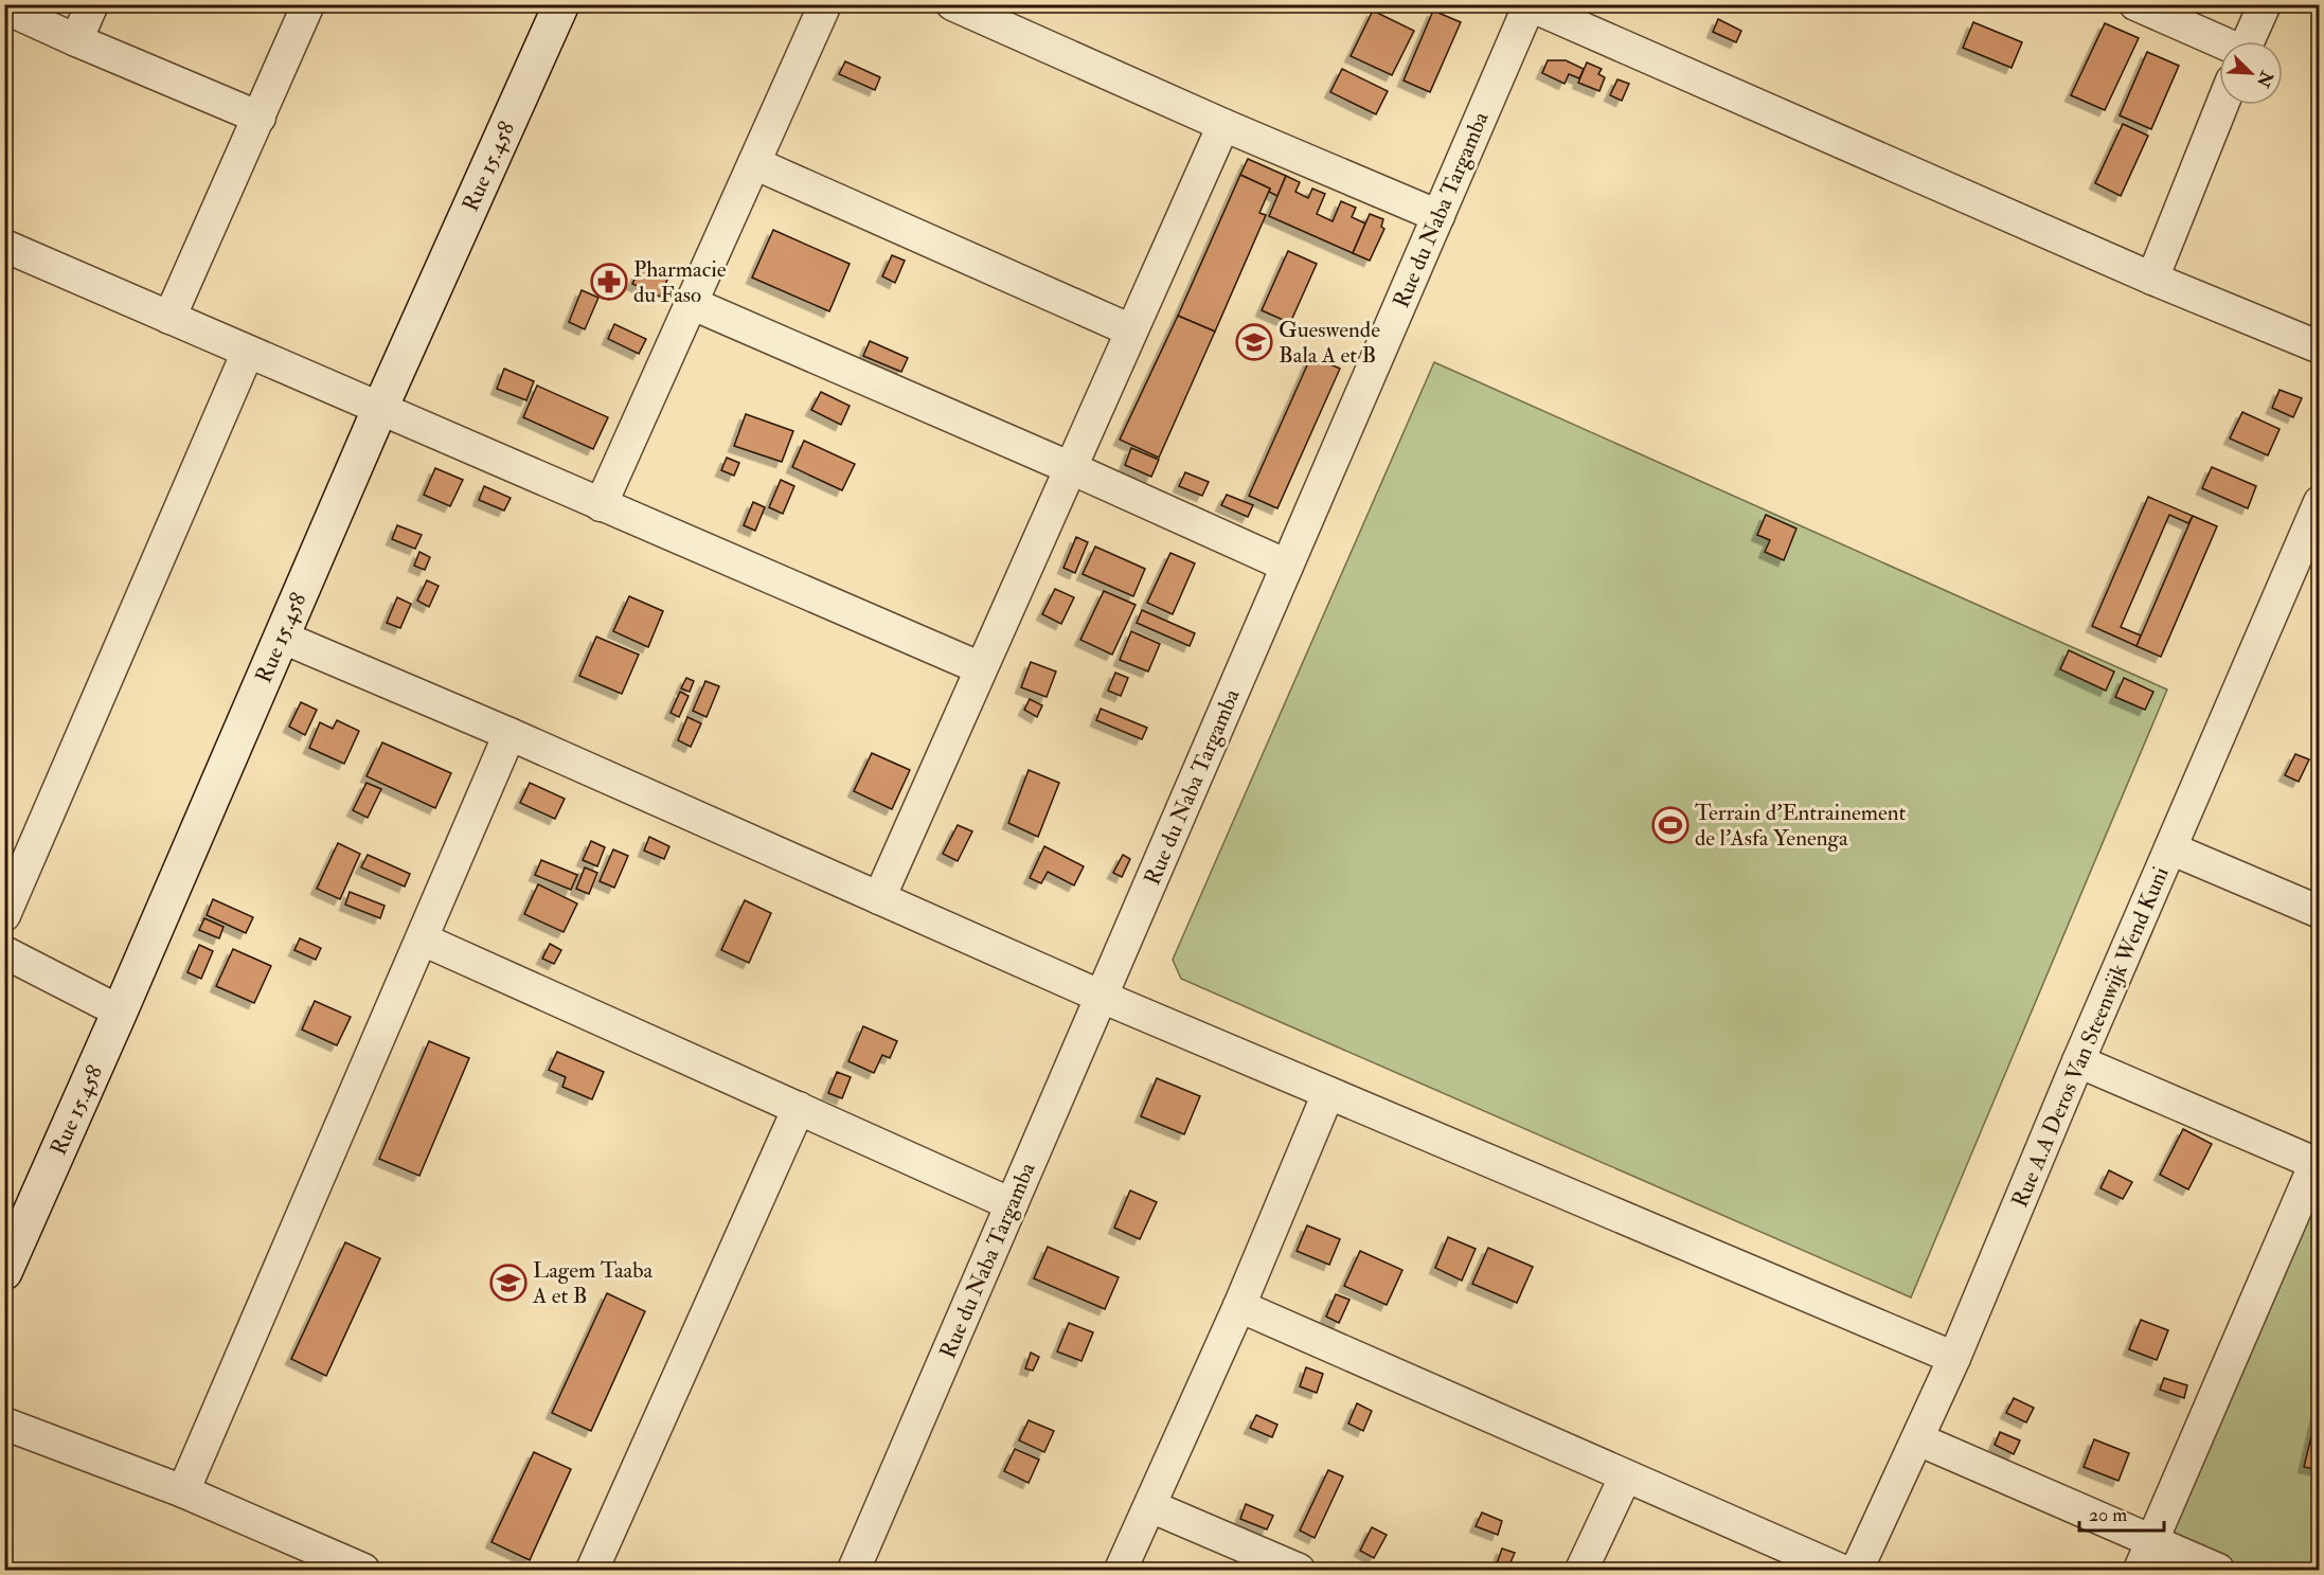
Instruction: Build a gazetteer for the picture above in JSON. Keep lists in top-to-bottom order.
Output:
{
  "streets": {
    "main road": ["Rue 15.458"],
    "street": ["Rue du Naba Targamba", "Rue A.A Deros Van Steenwijk Wend Kuni"]
  },
  "places": {
    "pharmacy": ["Pharmacie du Faso"],
    "school or university": ["Gueswende Bala A et B", "Lagem Taaba A et B"],
    "sports": ["Terrain d'Entrainement de l'Asfa Yenenga"]
  },
  "scale_bar": "20 m",
  "north": "bottom right"
}
